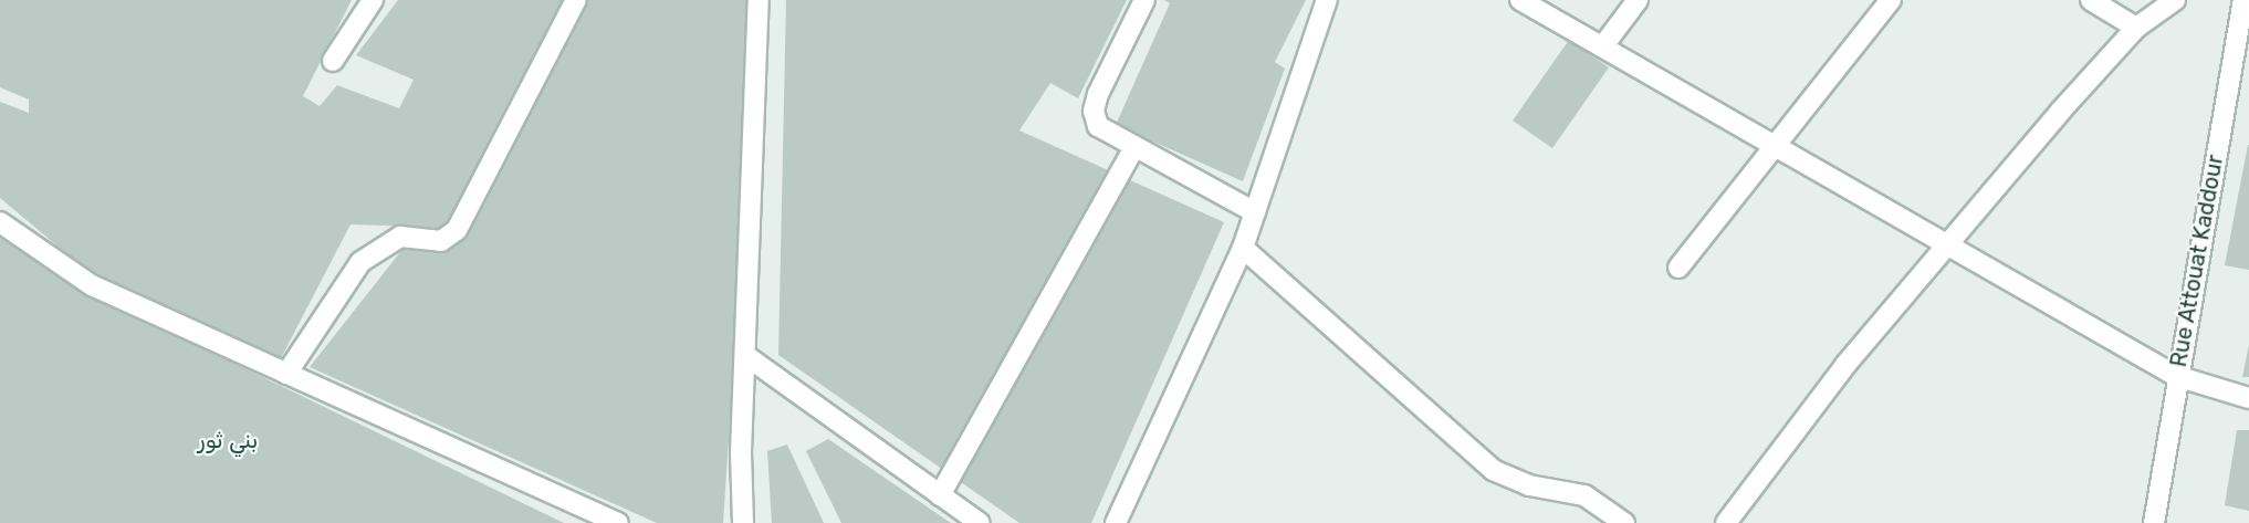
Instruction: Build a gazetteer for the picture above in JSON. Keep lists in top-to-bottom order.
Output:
{
  "streets": {
    "street": ["Rue Attouat Kaddour"]
  },
  "districts": ["بني ثور"]
}
